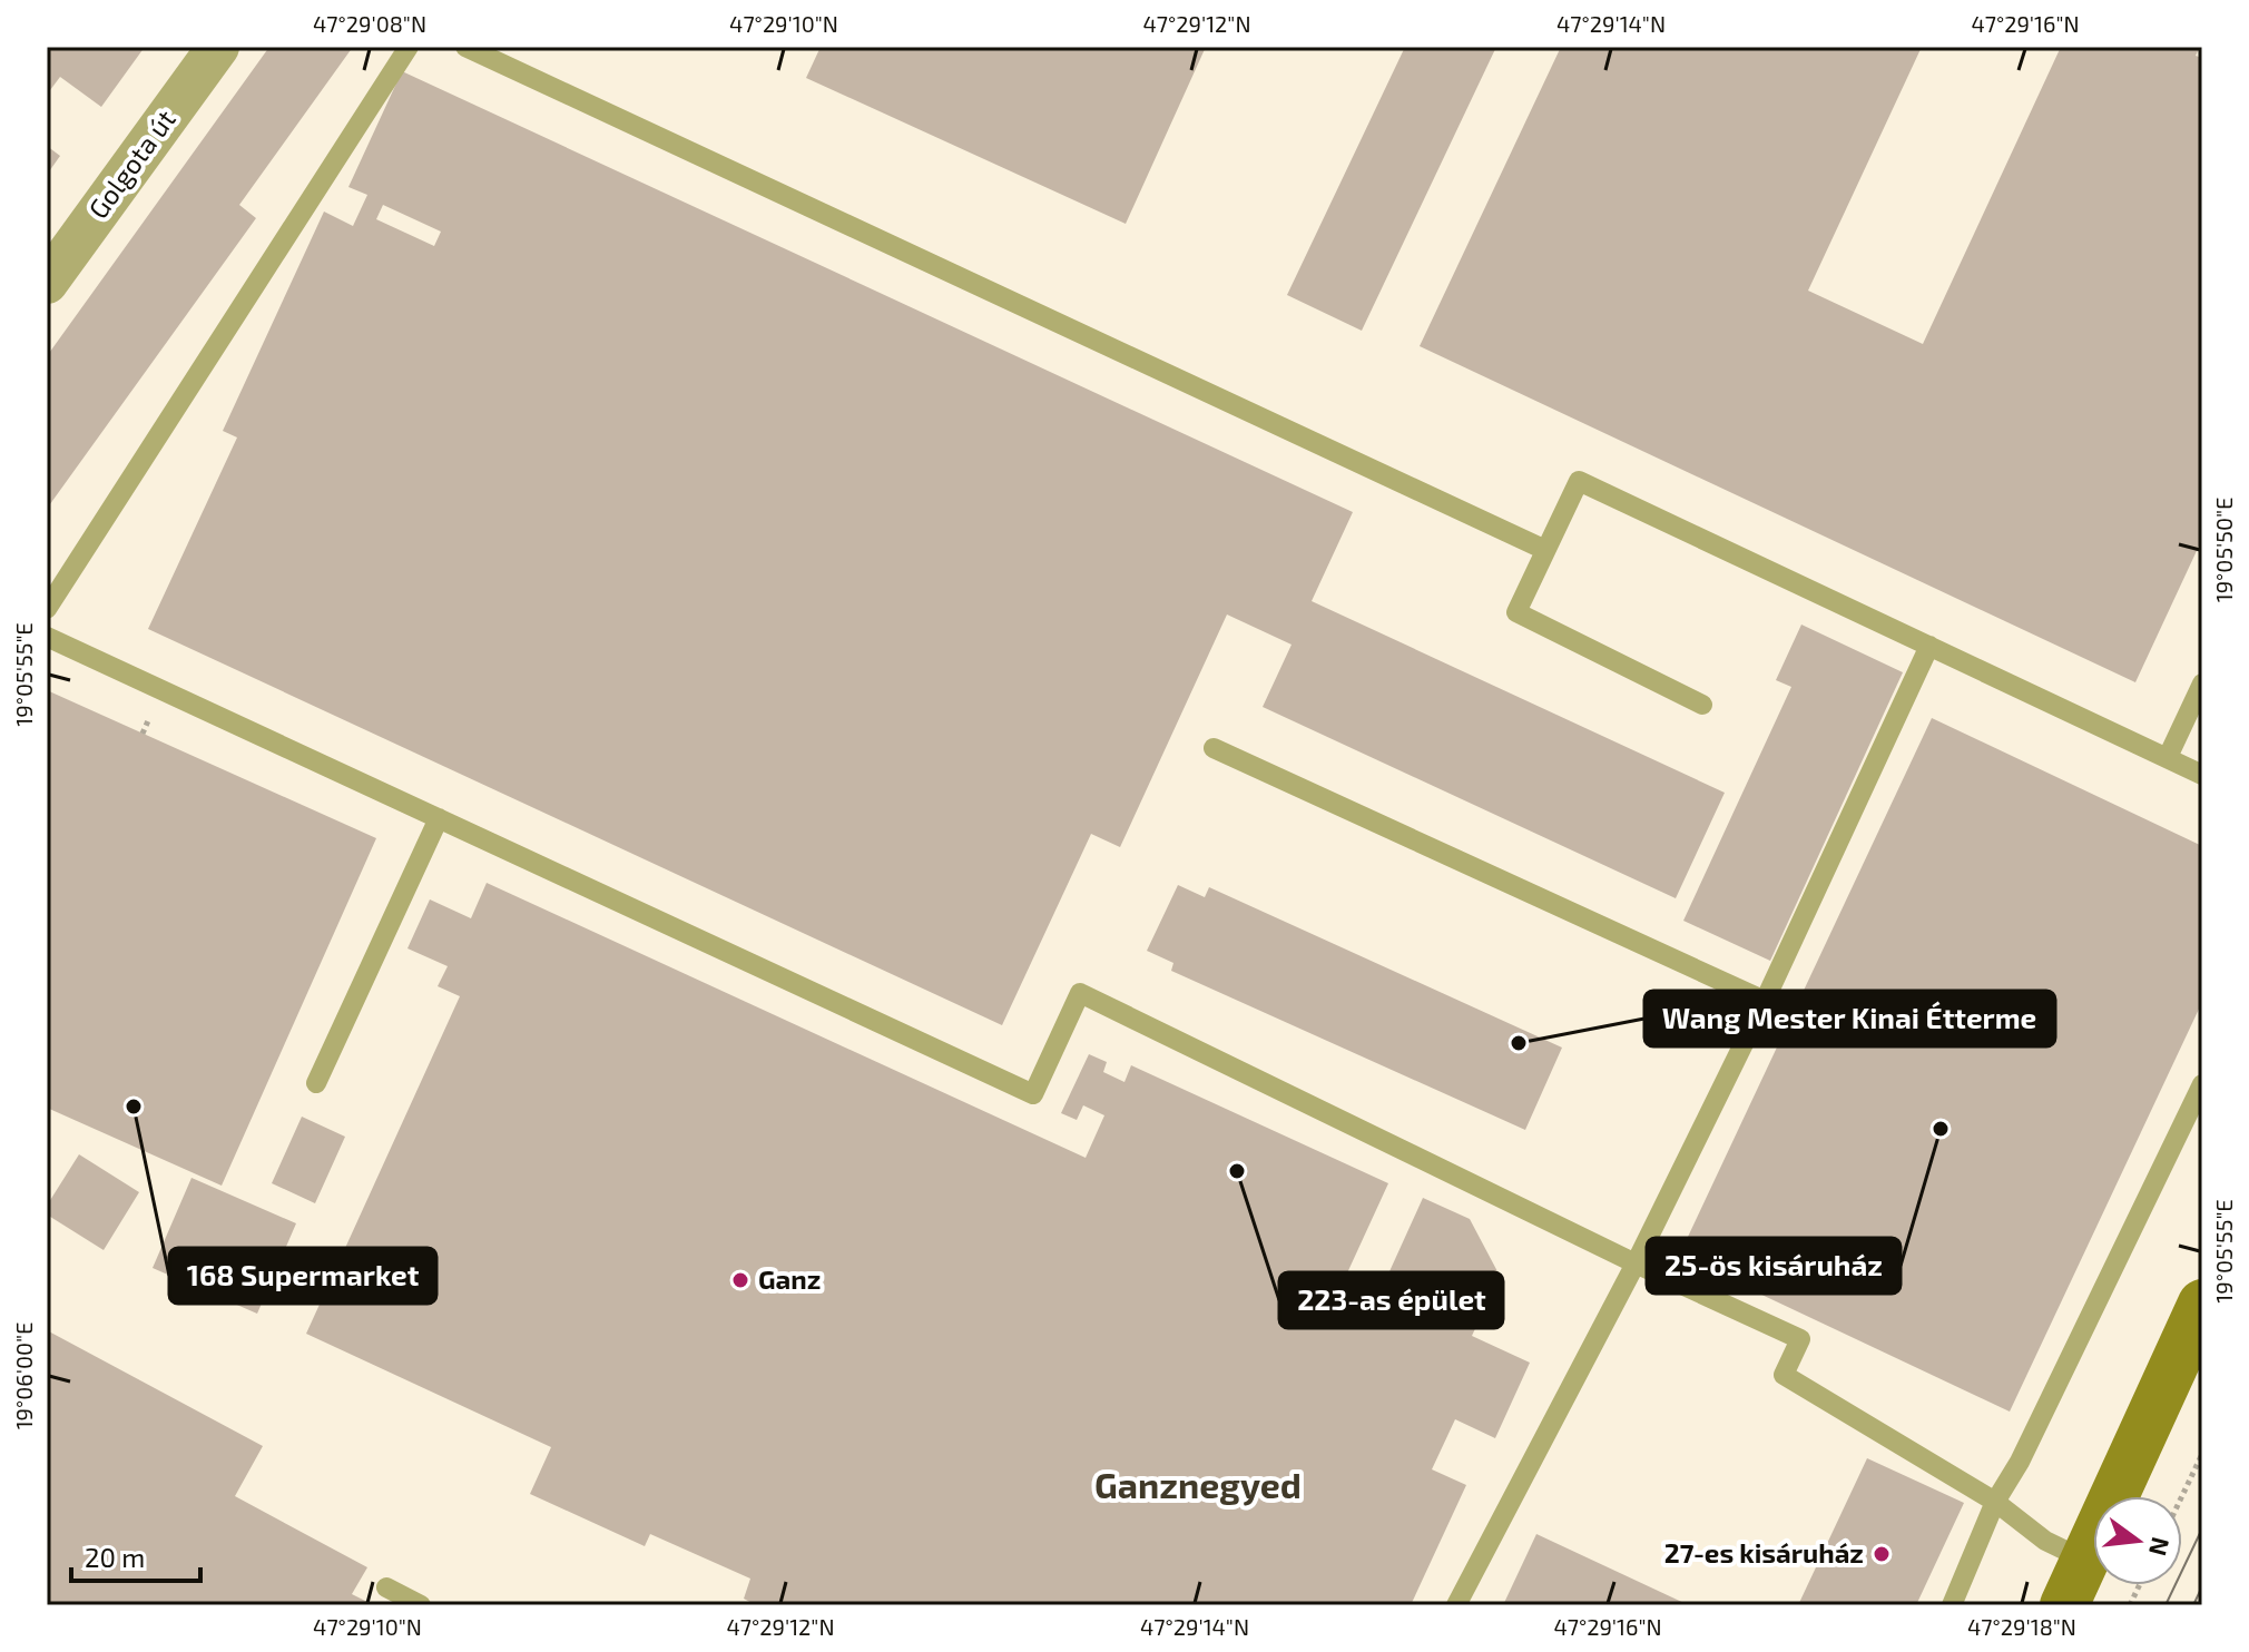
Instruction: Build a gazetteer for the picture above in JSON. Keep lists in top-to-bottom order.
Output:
{
  "streets": {
    "street": ["Golgota út"]
  },
  "districts": ["Ganznegyed"],
  "places": [
    "Wang Mester Kinai Étterme",
    "168 Supermarket",
    "25-ös kisáruház",
    "223-as épület",
    "Ganz",
    "27-es kisáruház"
  ],
  "scale_bar": "20 m",
  "north": "right",
  "coordinates": [
    "47°29'08\"N",
    "47°29'10\"N",
    "47°29'12\"N",
    "47°29'14\"N",
    "47°29'16\"N",
    "19°05'50\"E",
    "19°05'55\"E",
    "19°06'00\"E",
    "47°29'18\"N"
  ]
}
